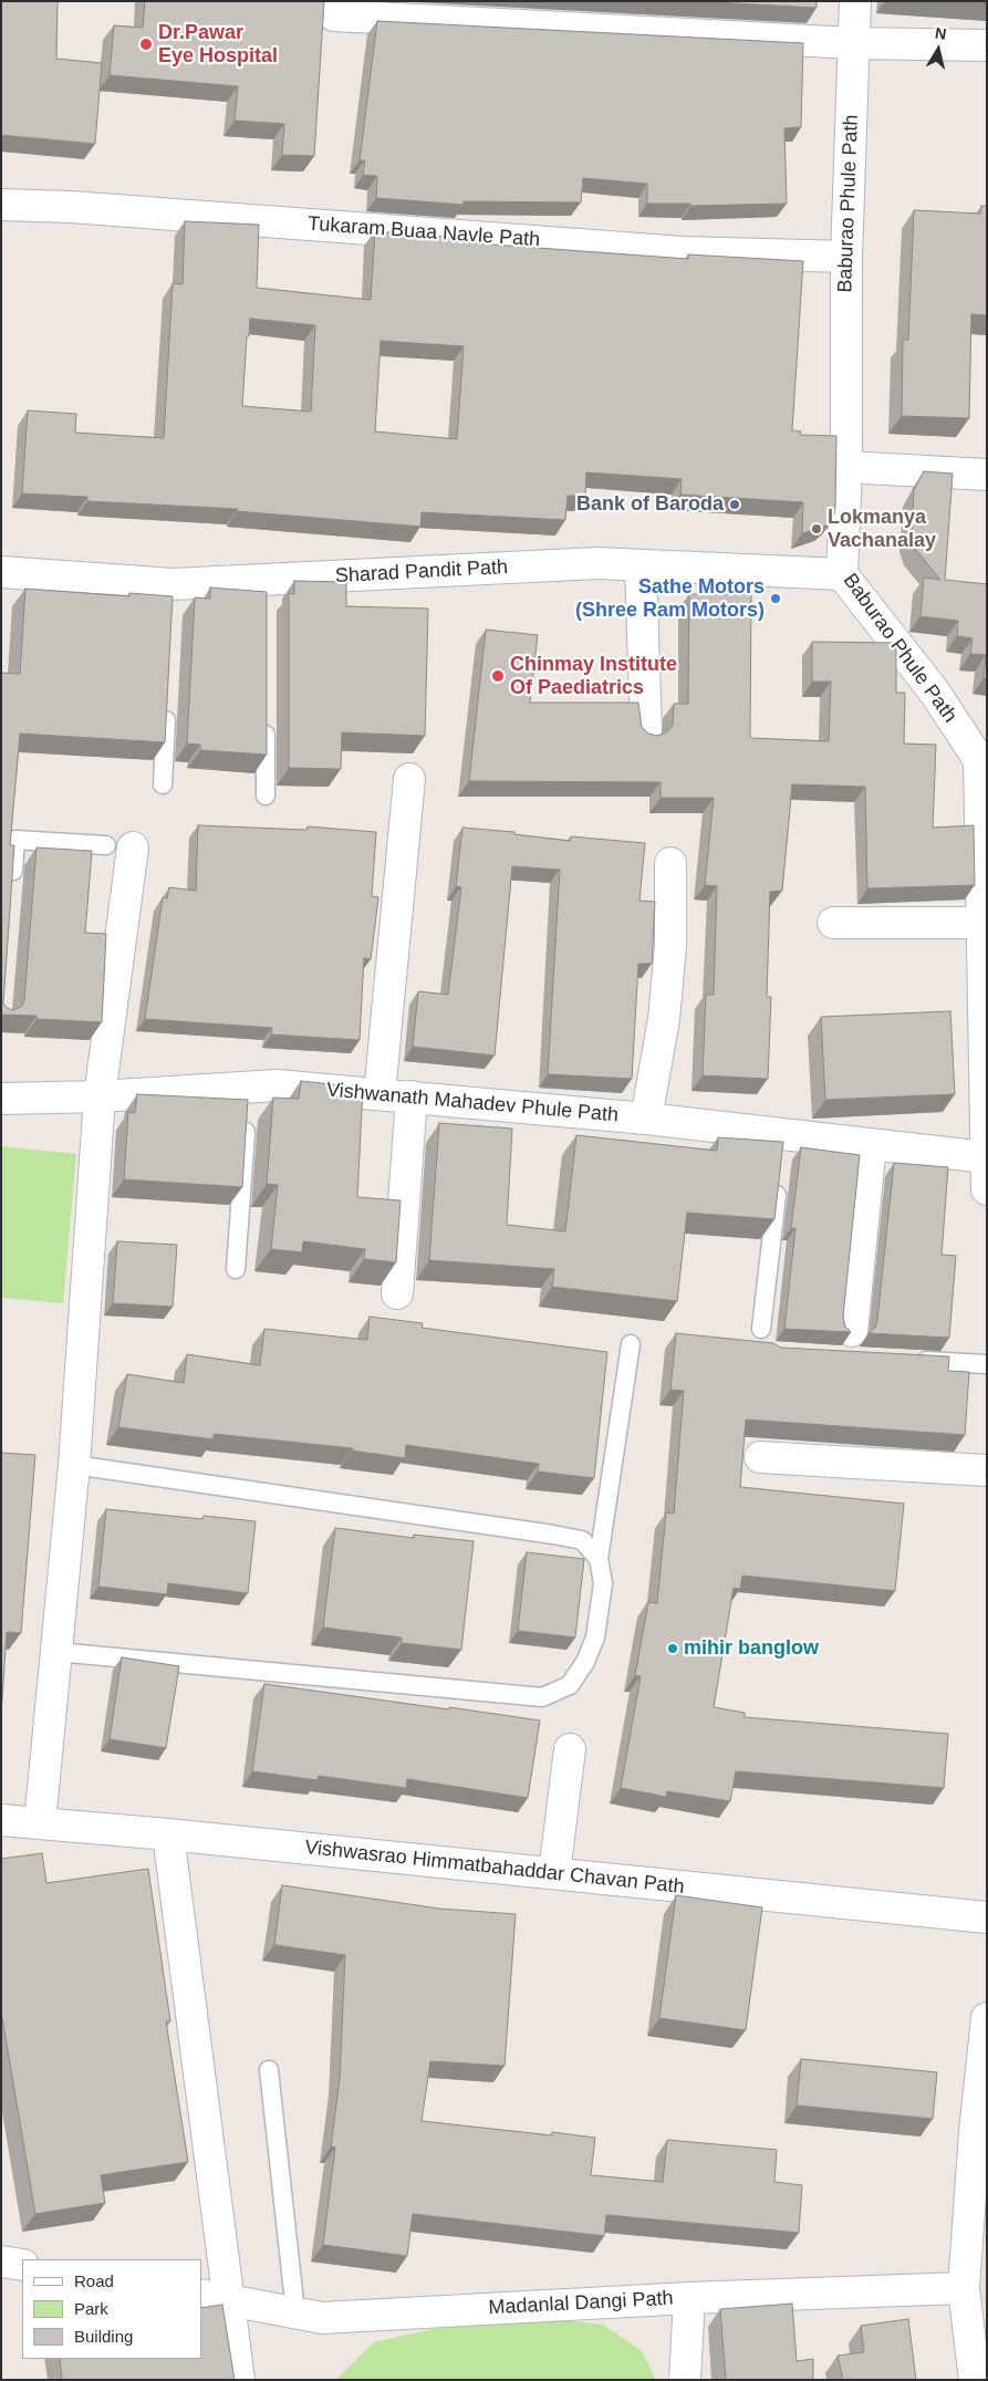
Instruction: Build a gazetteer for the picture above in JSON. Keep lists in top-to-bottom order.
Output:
{
  "streets": {
    "street": [
      "Baburao Phule Path",
      "Tukaram Buaa Navle Path",
      "Sharad Pandit Path",
      "Vishwanath Mahadev Phule Path",
      "Vishwasrao Himmatbahaddar Chavan Path",
      "Madanlal Dangi Path"
    ]
  },
  "crossings": [
    ["Baburao Phule Path", "Tukaram Buaa Navle Path"],
    ["Baburao Phule Path", "Sharad Pandit Path"],
    ["Baburao Phule Path", "Vishwanath Mahadev Phule Path"]
  ],
  "places": [
    "Dr.Pawar Eye Hospital",
    "Bank of Baroda",
    "Lokmanya Vachanalay",
    "Sathe Motors (Shree Ram Motors)",
    "Chinmay Institute Of Paediatrics",
    "mihir banglow"
  ],
  "legend": ["Road", "Park", "Building"],
  "north": "top"
}
